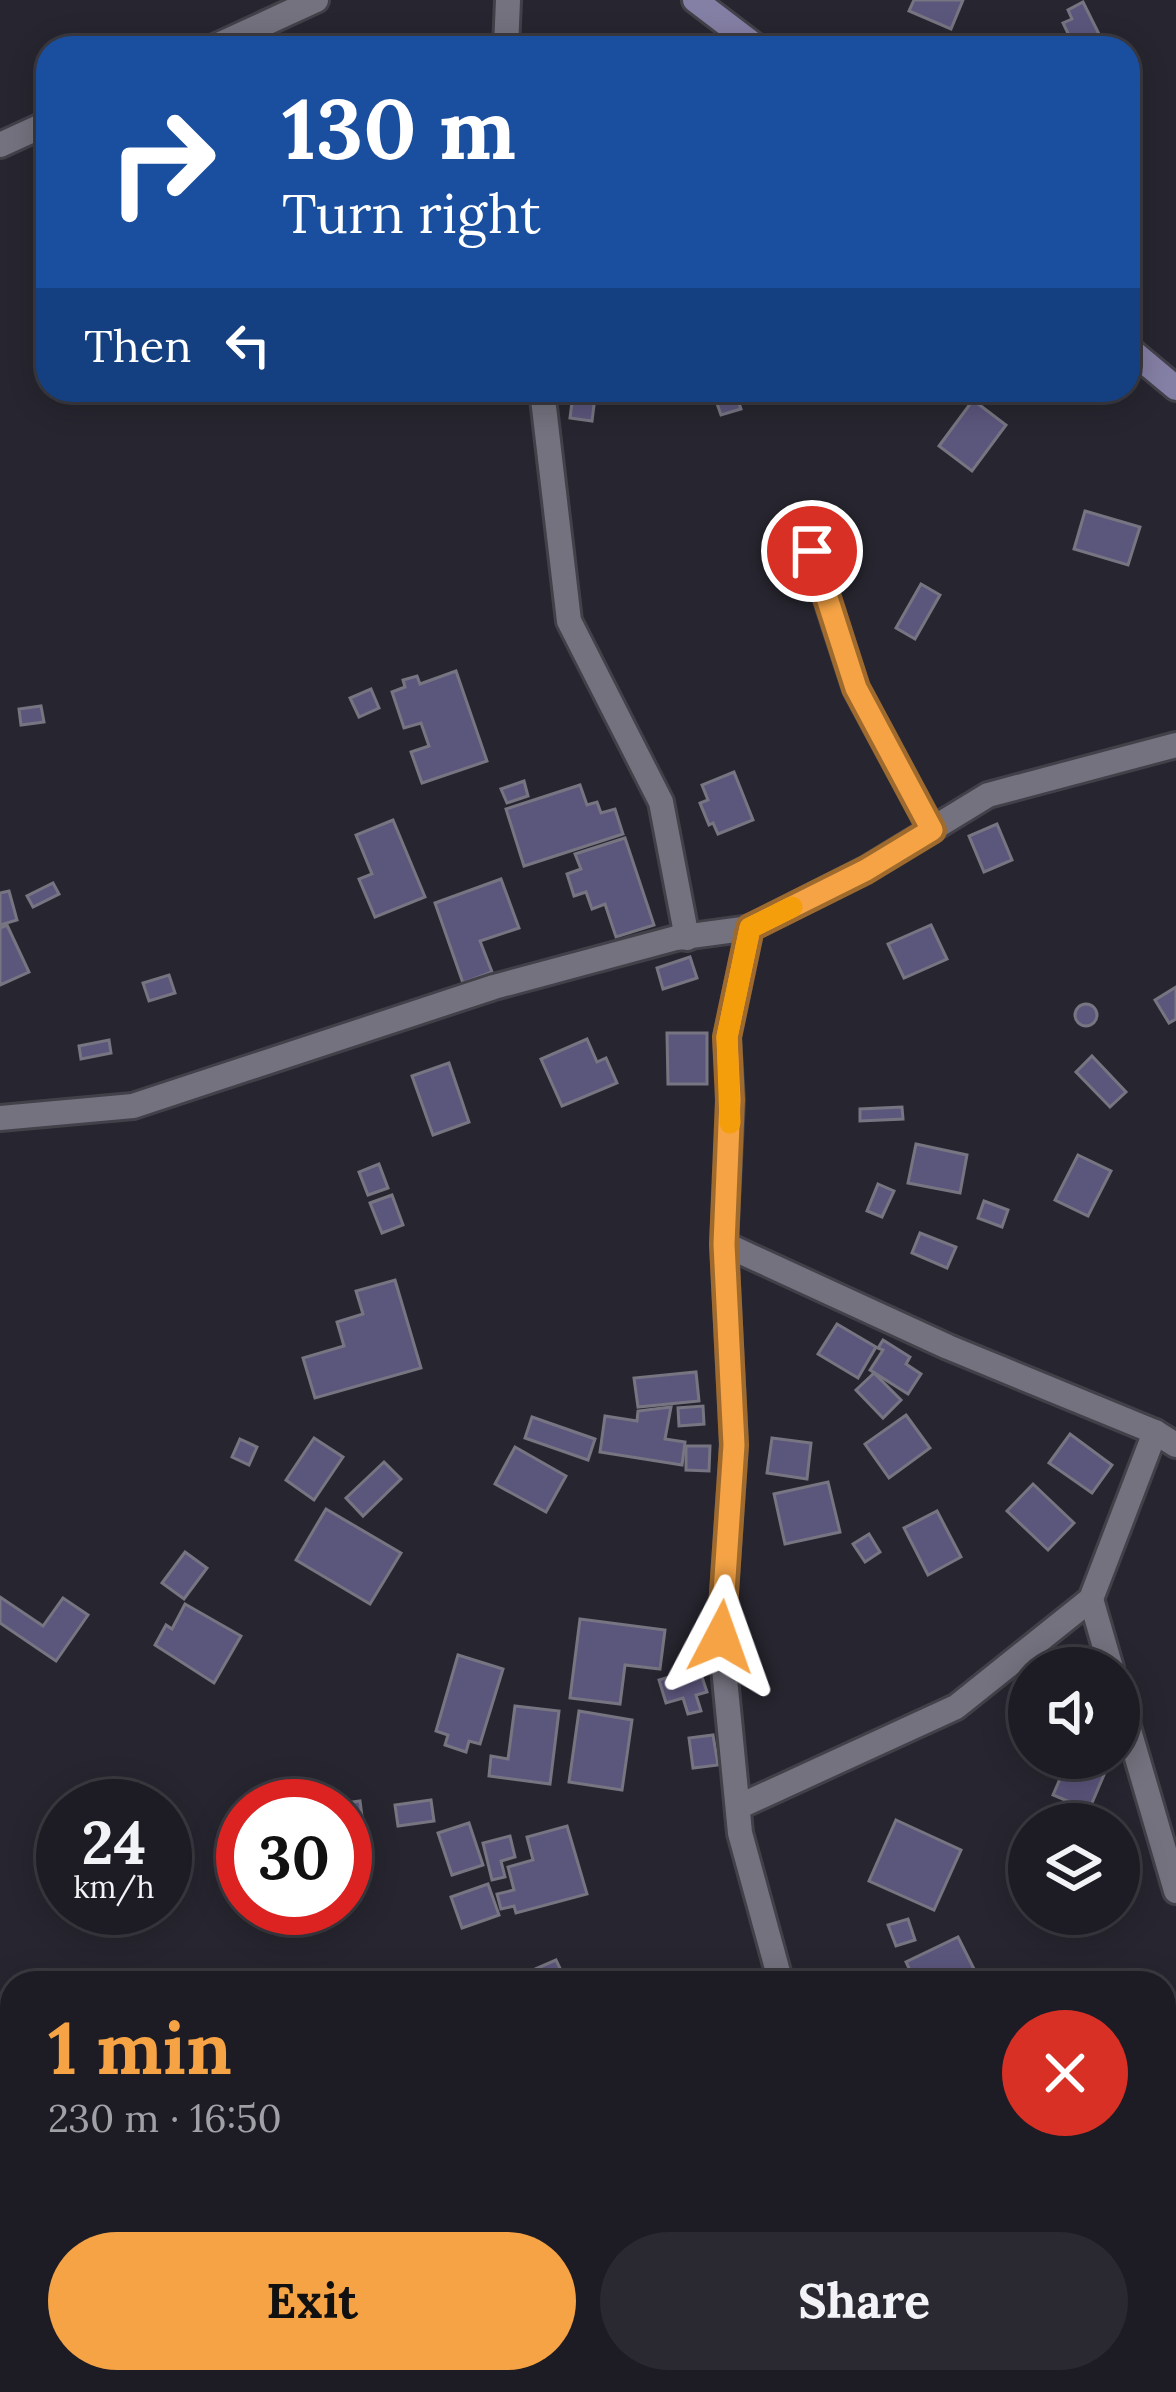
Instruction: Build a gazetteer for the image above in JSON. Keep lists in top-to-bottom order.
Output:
{
  "page": {
    "turn": ["130 m", "Turn right"],
    "then": "Then",
    "speed": "24 km/h",
    "limit": "30",
    "heading": ["1 min", "230 m · 16:50"],
    "buttons": ["Exit", "Share"]
  }
}
